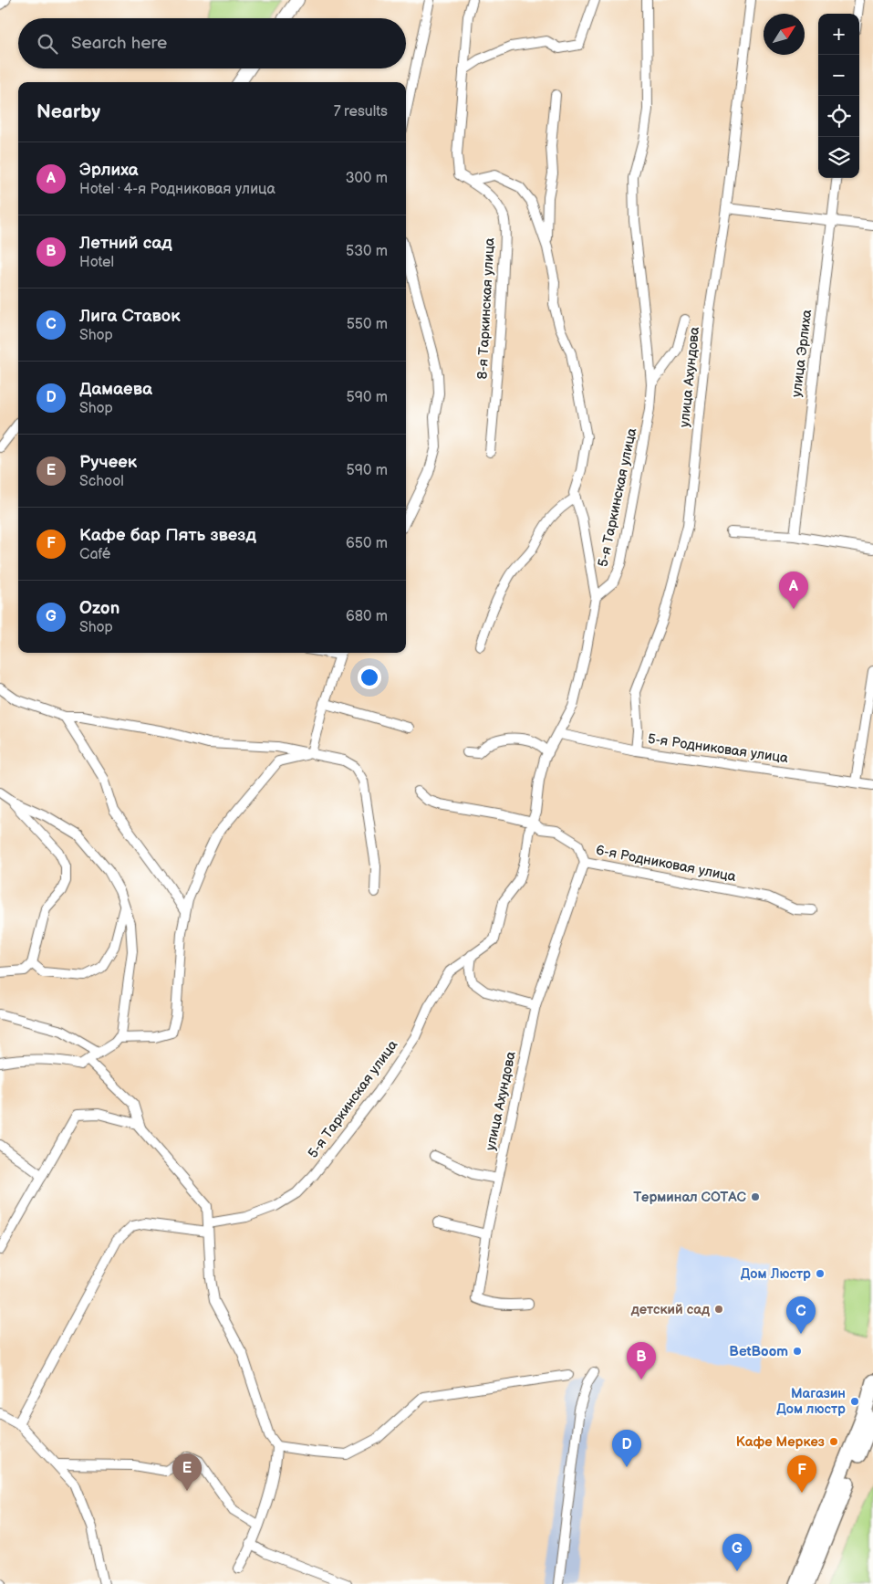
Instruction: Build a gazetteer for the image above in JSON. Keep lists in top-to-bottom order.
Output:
{
  "streets": {
    "street": [
      "8-я Таркинская улица",
      "улица Эрлиха",
      "улица Ахундова",
      "5-я Таркинская улица",
      "5-я Родниковая улица",
      "6-я Родниковая улица"
    ]
  },
  "crossings": [
    ["улица Ахундова", "5-я Родниковая улица"],
    ["улица Ахундова", "6-я Родниковая улица"],
    ["5-я Таркинская улица", "5-я Родниковая улица"],
    ["5-я Таркинская улица", "6-я Родниковая улица"]
  ],
  "places": [
    "Терминал СОТАС",
    "Дом Люстр",
    "детский сад",
    "BetBoom",
    "Магазин Дом люстр",
    "Кафе Меркез"
  ],
  "north": "top right",
  "page": {
    "map_buttons": ["+", "−"],
    "search": "Search here",
    "heading": ["Nearby", "7 results"],
    "list": [
      {
        "mark": "A",
        "name": "Эрлиха",
        "note": "Hotel · 4-я Родниковая улица",
        "value": "300 m"
      },
      {
        "mark": "B",
        "name": "Летний сад",
        "note": "Hotel",
        "value": "530 m"
      },
      {
        "mark": "C",
        "name": "Лига Ставок",
        "note": "Shop",
        "value": "550 m"
      },
      {
        "mark": "D",
        "name": "Дамаева",
        "note": "Shop",
        "value": "590 m"
      },
      {
        "mark": "E",
        "name": "Ручеек",
        "note": "School",
        "value": "590 m"
      },
      {
        "mark": "F",
        "name": "Кафе бар Пять звезд",
        "note": "Café",
        "value": "650 m"
      },
      {
        "mark": "G",
        "name": "Ozon",
        "note": "Shop",
        "value": "680 m"
      }
    ],
    "pins": [
      "A",
      "C",
      "B",
      "D",
      "E",
      "F",
      "G"
    ]
  }
}
